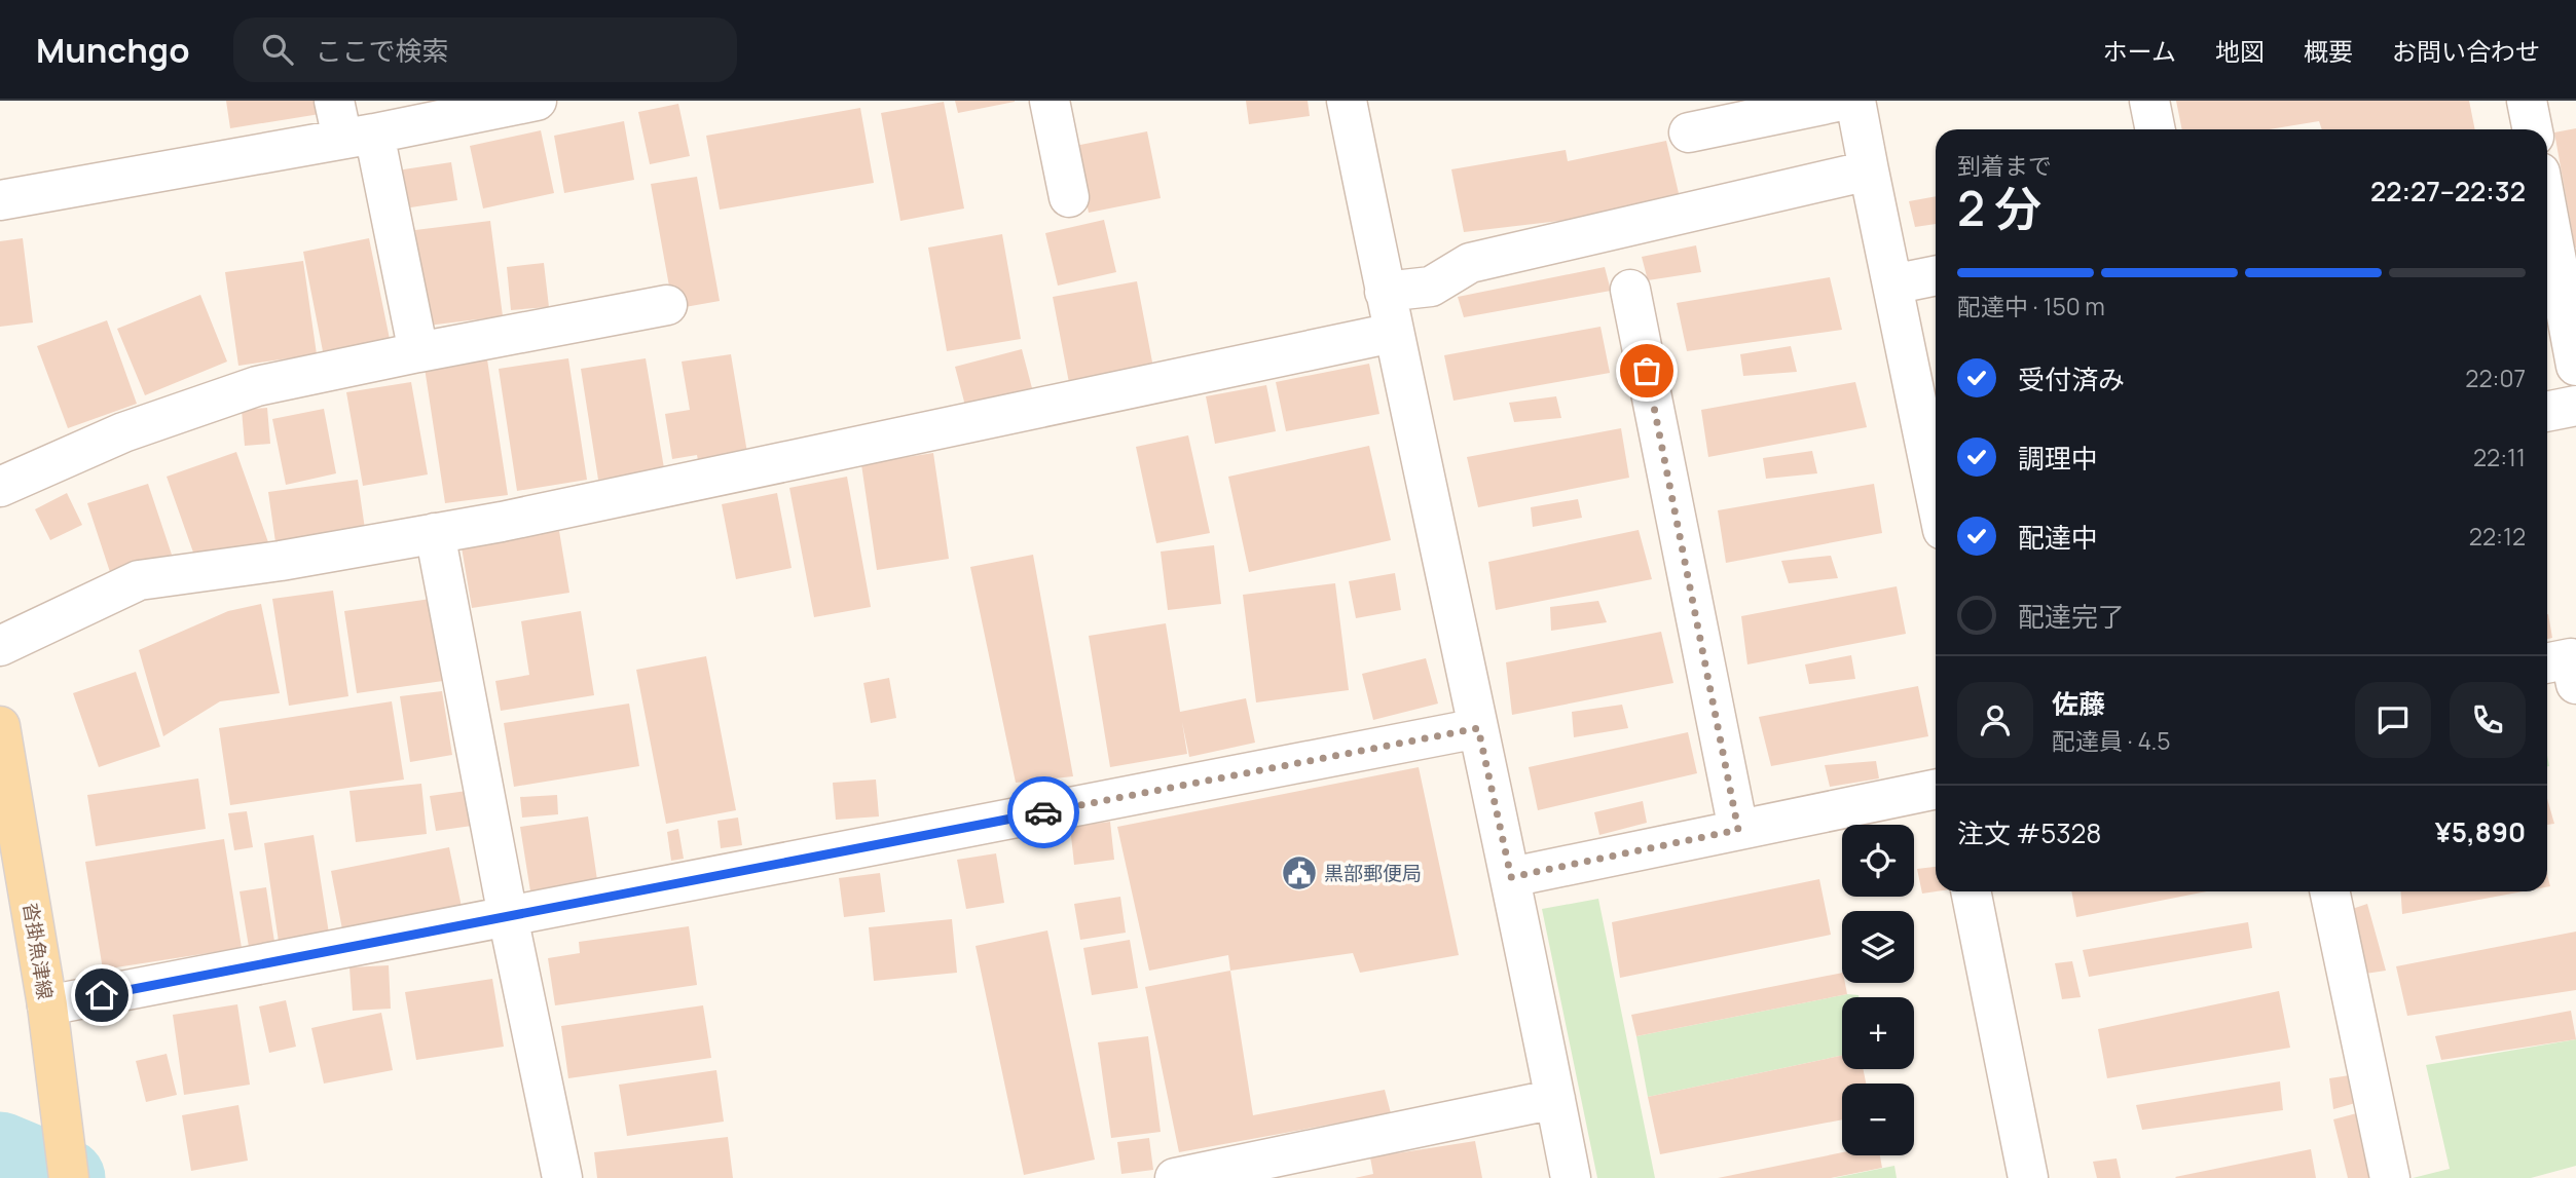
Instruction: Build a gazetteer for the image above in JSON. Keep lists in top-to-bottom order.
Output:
{
  "streets": {
    "main road": ["沓掛魚津線"]
  },
  "places": {
    "public building": ["黒部郵便局"]
  },
  "page": {
    "header": "Munchgo",
    "search": "ここで検索",
    "nav": [
      "ホーム",
      "地図",
      "概要",
      "お問い合わせ"
    ],
    "heading": ["2 分", "到着まで", "22:27–22:32"],
    "panel": [
      "佐藤",
      "配達員 · 4.5",
      "注文 #5328",
      "¥5,890"
    ],
    "bar": "配達中 · 150 m",
    "list": [
      ["受付済み", "22:07"],
      ["調理中", "22:11"],
      ["配達中", "22:12"],
      "配達完了"
    ],
    "map_buttons": ["+", "−"]
  }
}
